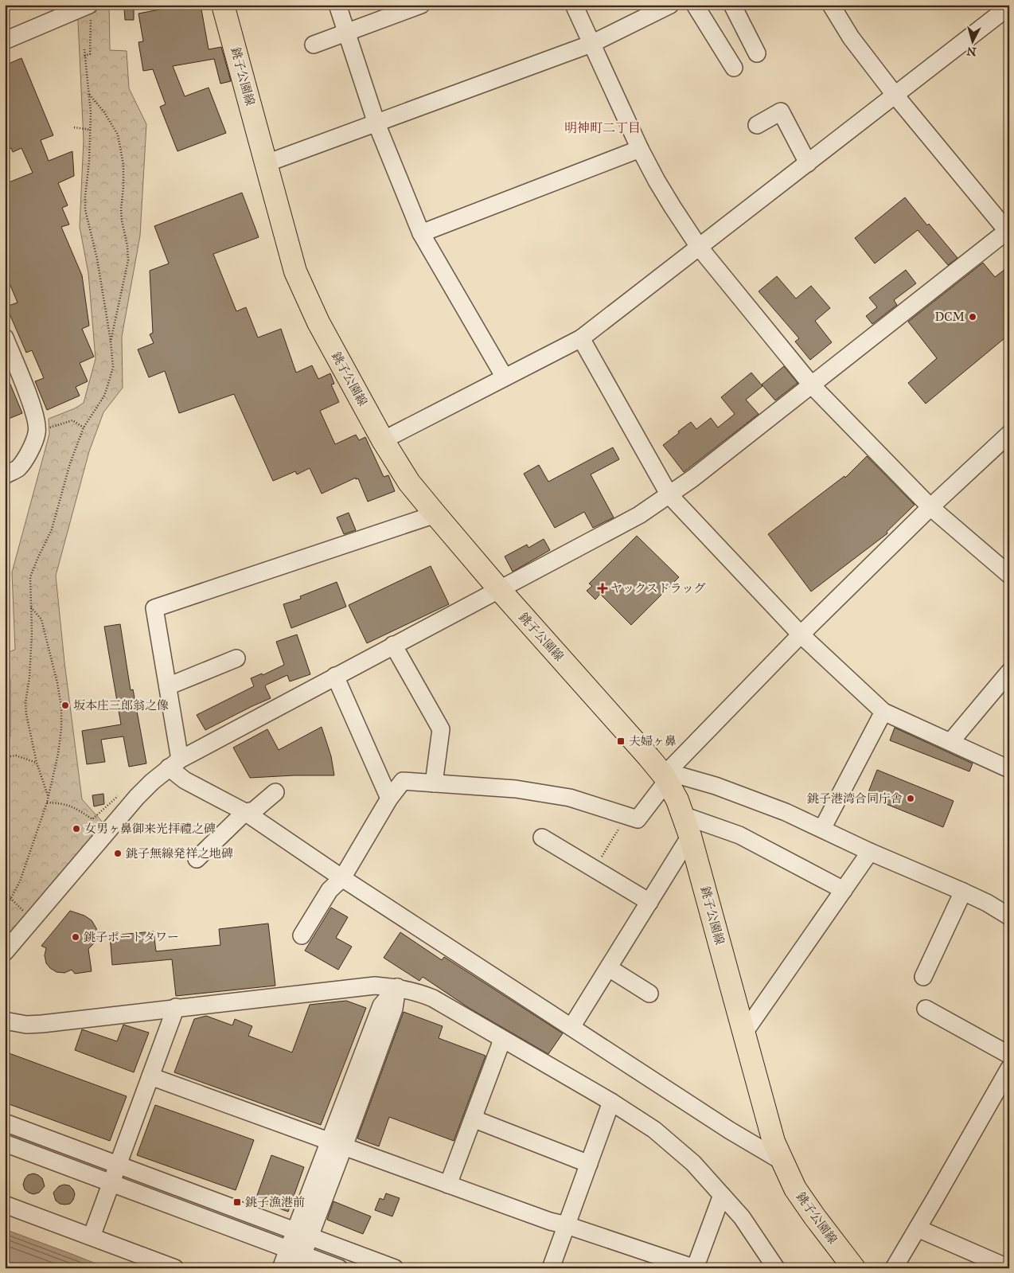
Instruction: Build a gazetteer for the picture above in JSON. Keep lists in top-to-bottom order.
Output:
{
  "streets": {
    "main road": ["銚子公園線"]
  },
  "districts": ["明神町二丁目"],
  "places": {
    "other": [
      "DCM",
      "坂本庄三郎翁之像",
      "銚子港湾合同庁舎",
      "女男ヶ鼻御来光拝禮之碑",
      "銚子無線発祥之地碑",
      "銚子ポートタワー"
    ],
    "health": ["ヤックスドラッグ"],
    "transit": ["夫婦ヶ鼻", "銚子漁港前"]
  },
  "north": "bottom"
}
